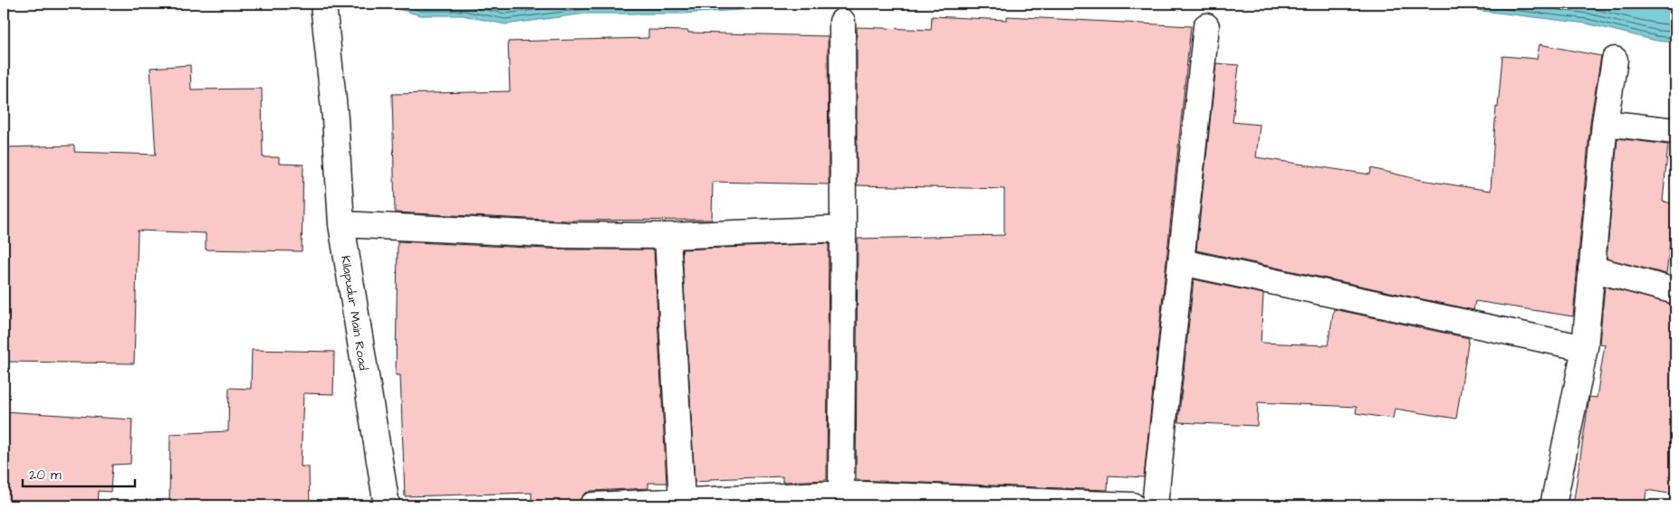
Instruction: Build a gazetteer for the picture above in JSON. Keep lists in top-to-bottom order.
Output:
{
  "streets": {
    "street": ["Kilapudur Main Road"]
  },
  "scale_bar": "20 m"
}
